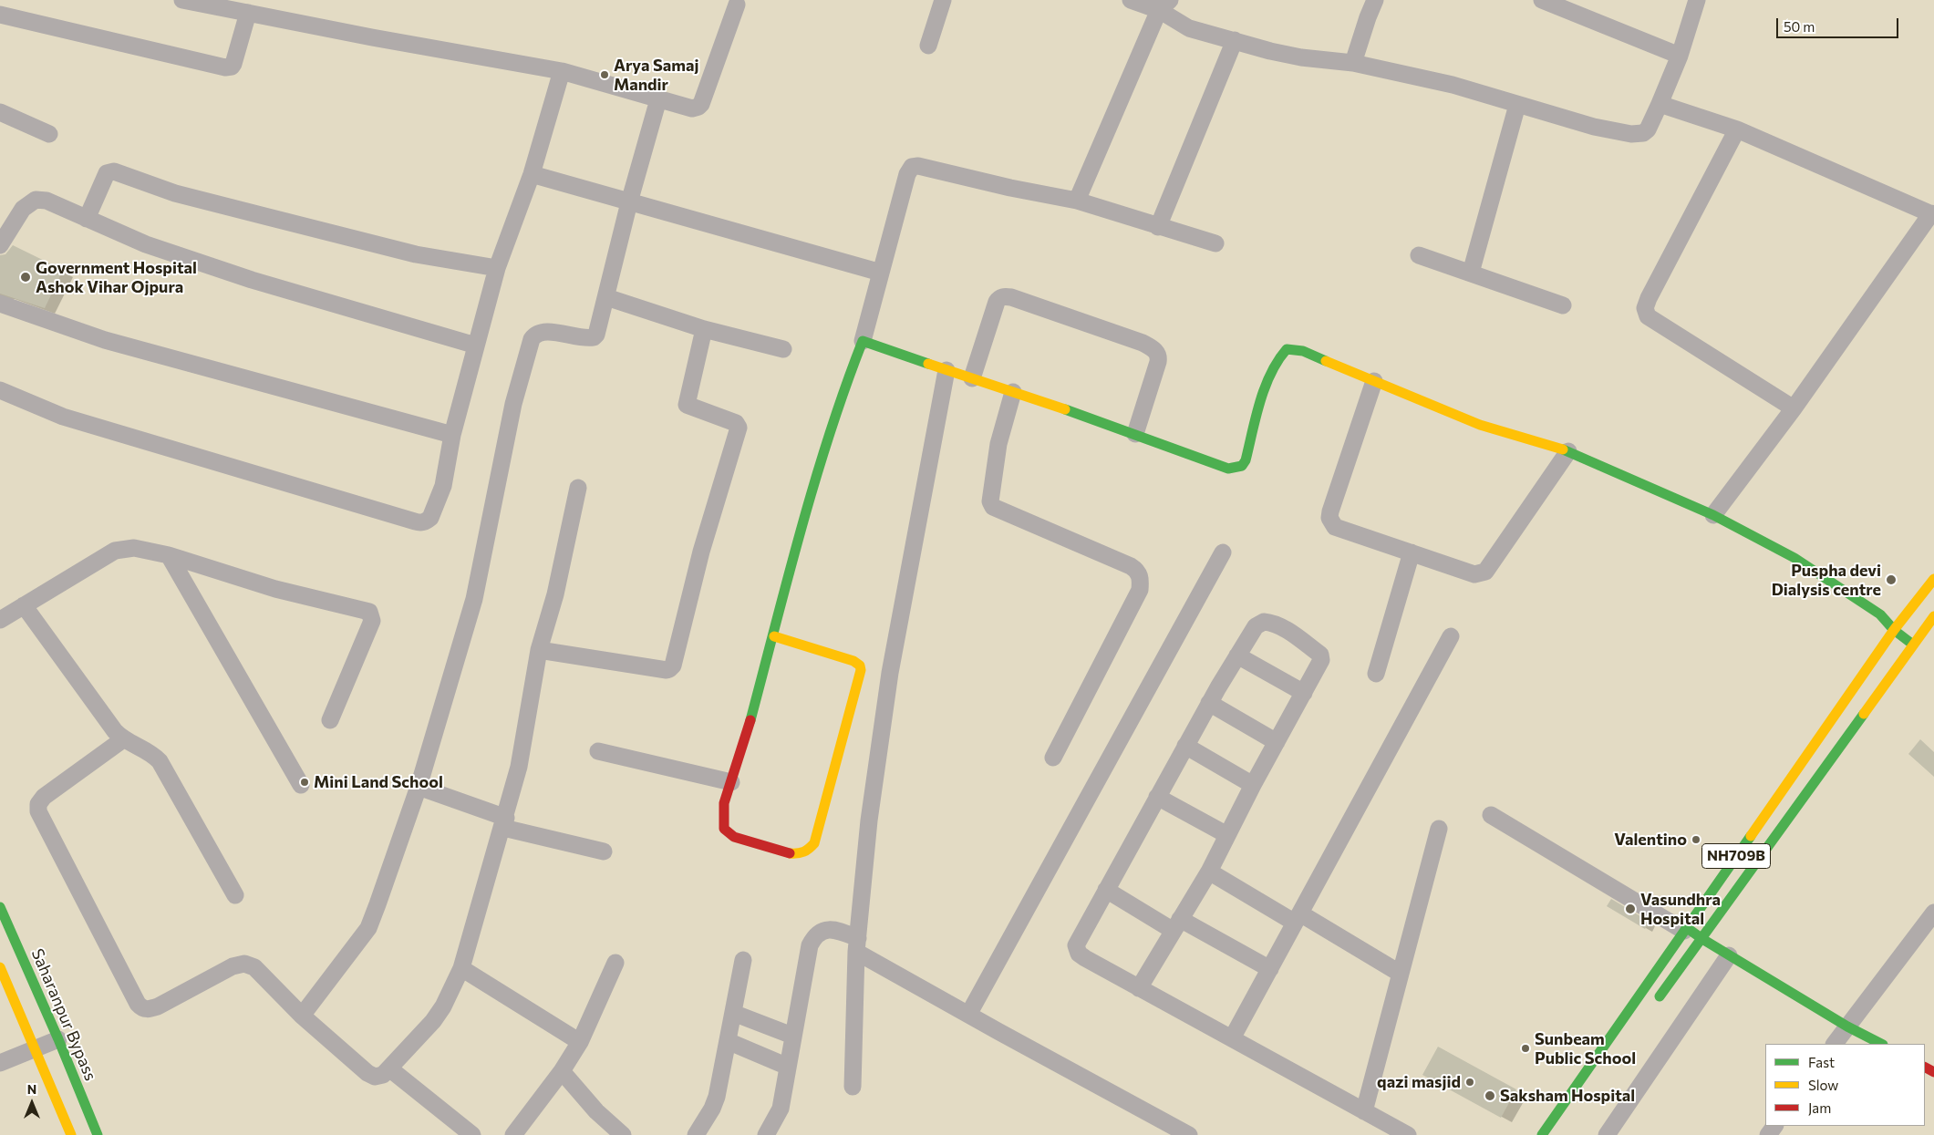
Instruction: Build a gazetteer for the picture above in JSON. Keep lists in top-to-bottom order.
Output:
{
  "streets": {
    "main road": ["NH709B", "Saharanpur Bypass"]
  },
  "places": [
    "Arya Samaj Mandir",
    "Government Hospital Ashok Vihar Ojpura",
    "Puspha devi Dialysis centre",
    "Mini Land School",
    "Valentino",
    "Vasundhra Hospital",
    "Sunbeam Public School",
    "qazi masjid",
    "Saksham Hospital"
  ],
  "legend": ["Fast", "Slow", "Jam"],
  "scale_bar": "50 m",
  "north": "top"
}
